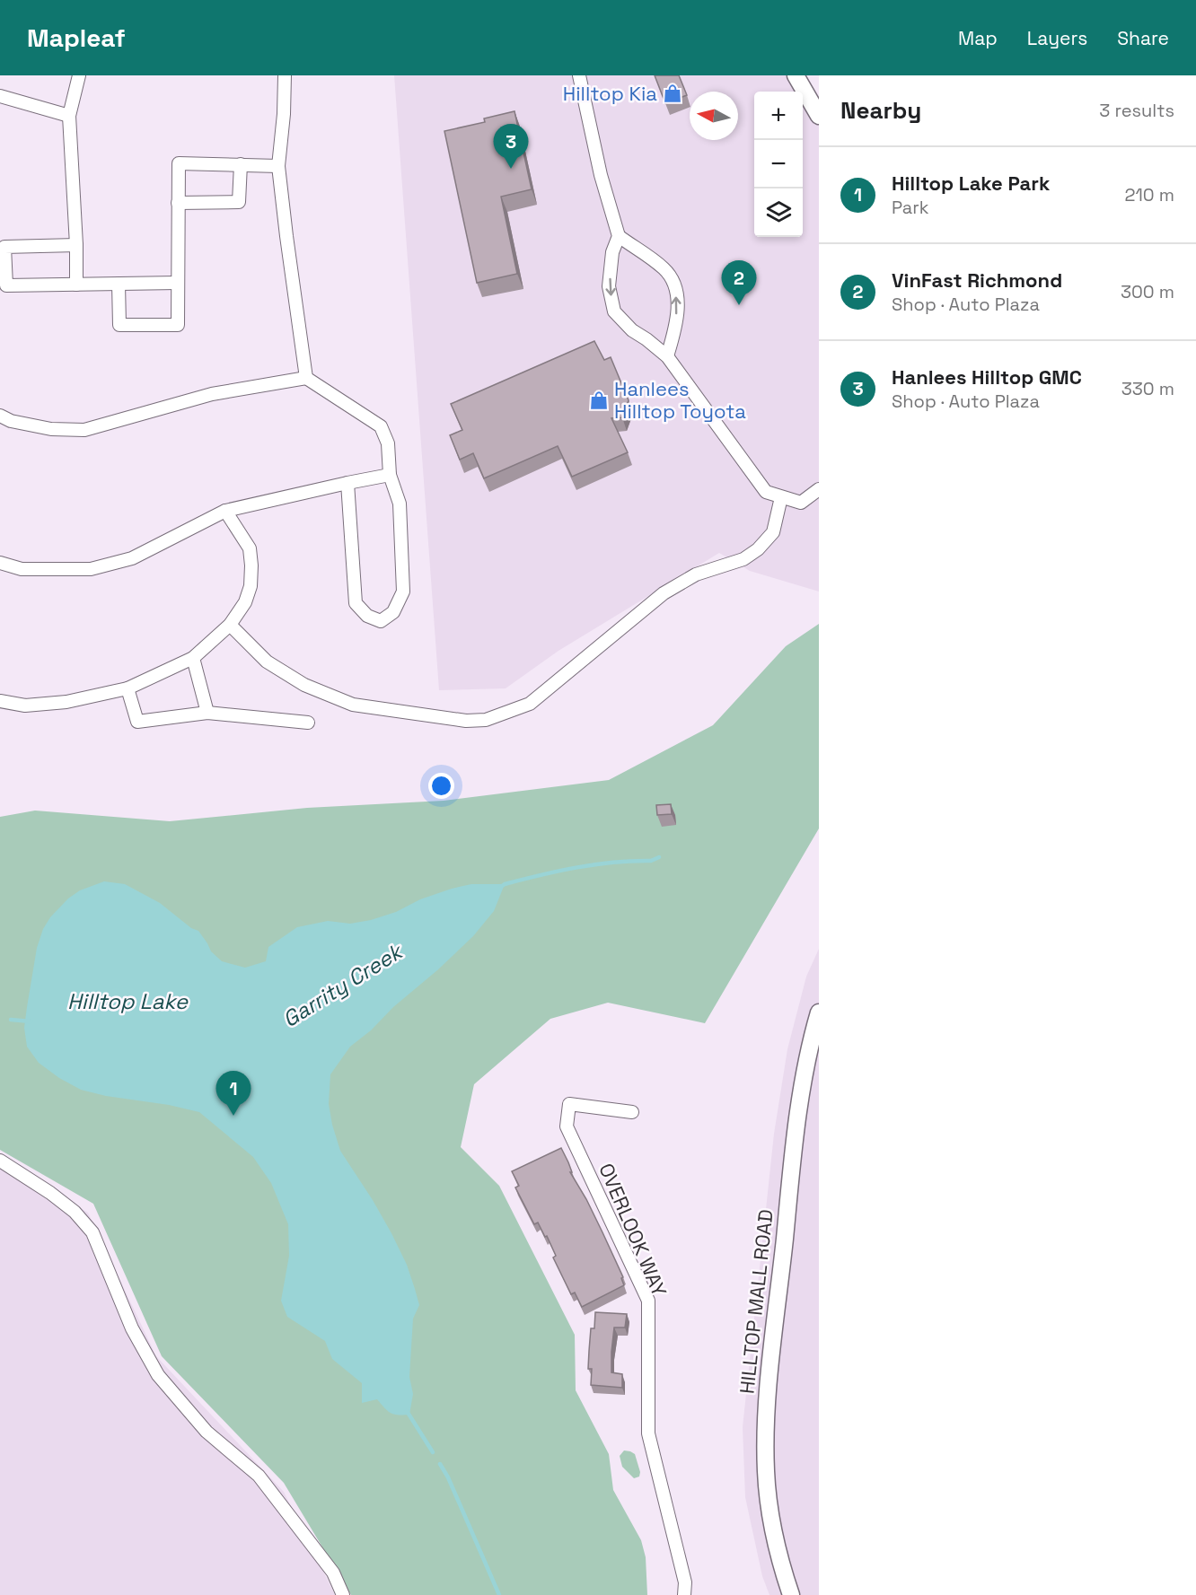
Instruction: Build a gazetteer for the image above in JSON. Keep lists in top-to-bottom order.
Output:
{
  "streets": {
    "street": ["OVERLOOK WAY", "HILLTOP MALL ROAD"]
  },
  "water": ["Garrity Creek", "Hilltop Lake"],
  "places": {
    "shop": ["Hilltop Kia", "Hanlees Hilltop Toyota"]
  },
  "north": "left",
  "page": {
    "header": "Mapleaf",
    "nav": ["Map", "Layers", "Share"],
    "heading": ["Nearby", "3 results"],
    "map_buttons": ["+", "−"],
    "pins": ["3", "2", "1"],
    "list": [
      {
        "mark": "1",
        "name": "Hilltop Lake Park",
        "note": "Park",
        "value": "210 m"
      },
      {
        "mark": "2",
        "name": "VinFast Richmond",
        "note": "Shop · Auto Plaza",
        "value": "300 m"
      },
      {
        "mark": "3",
        "name": "Hanlees Hilltop GMC",
        "note": "Shop · Auto Plaza",
        "value": "330 m"
      }
    ]
  }
}
